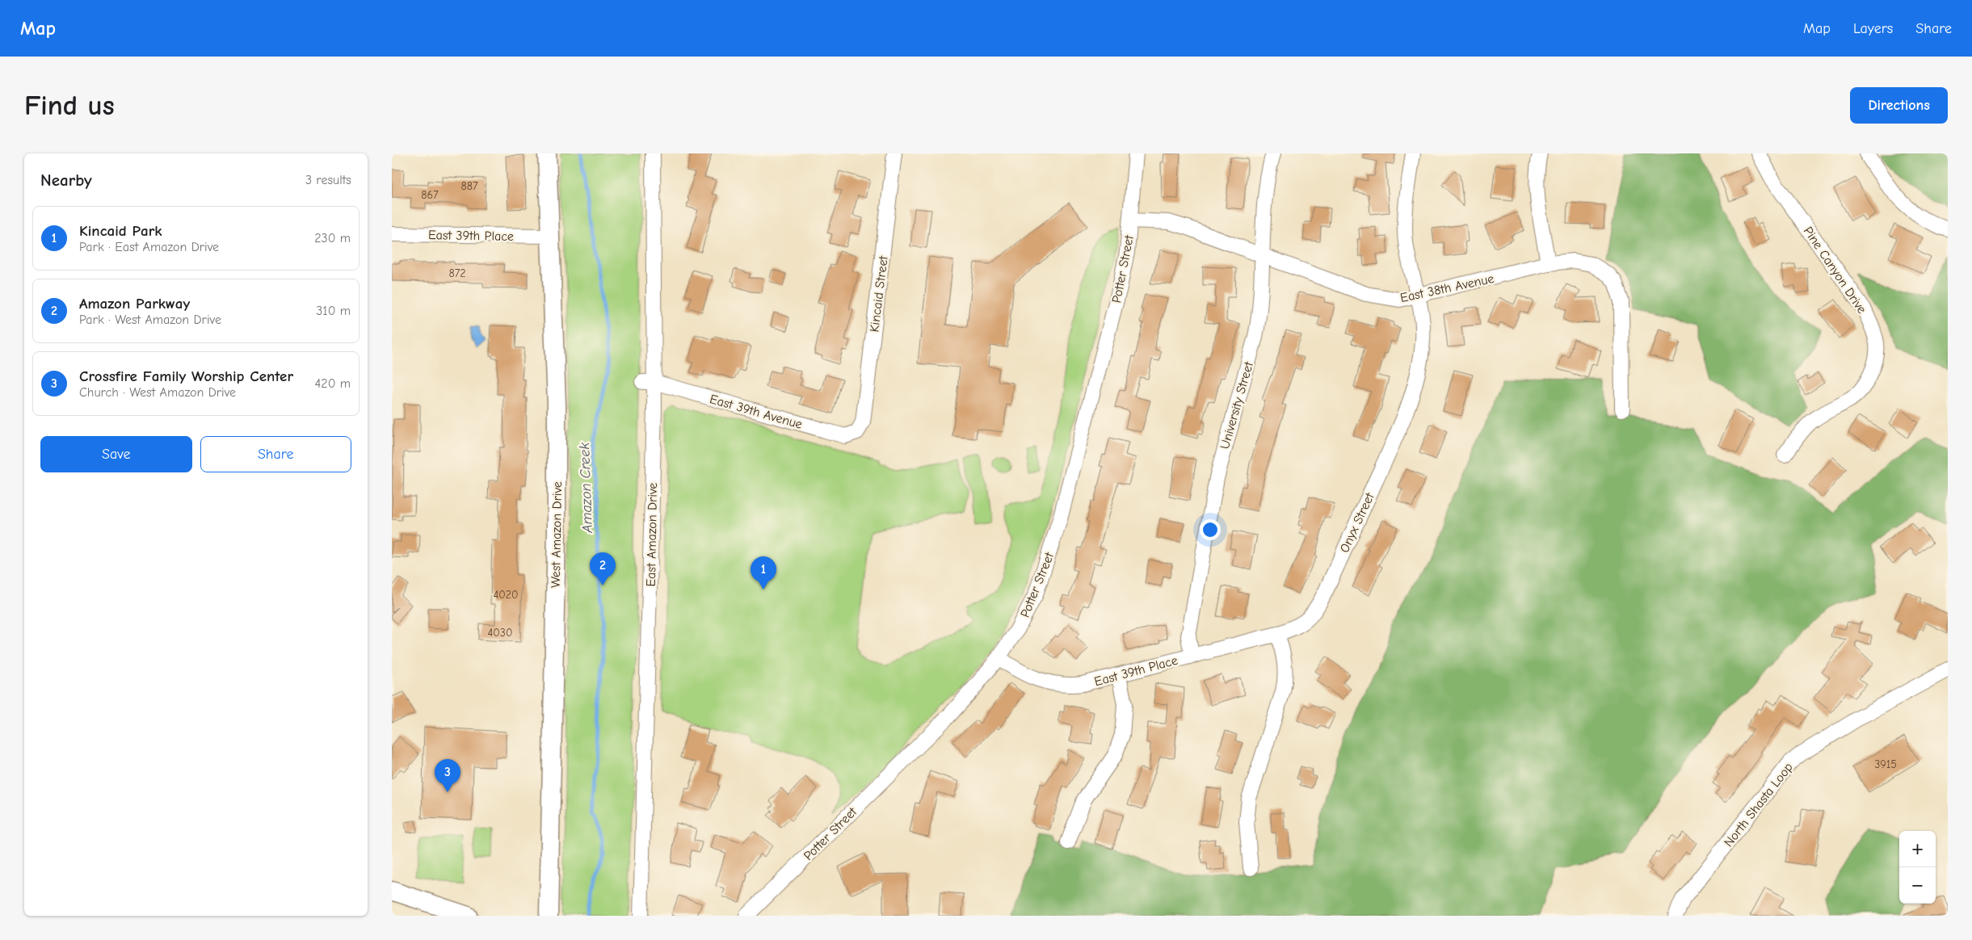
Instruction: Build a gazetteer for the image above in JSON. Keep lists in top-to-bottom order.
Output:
{
  "streets": {
    "main road": ["West Amazon Drive"],
    "street": [
      "East 39th Place",
      "Potter Street",
      "Pine Canyon Drive",
      "East 38th Avenue",
      "Kincaid Street",
      "University Street",
      "East 39th Avenue",
      "Onyx Street",
      "East Amazon Drive",
      "North Shasta Loop"
    ]
  },
  "crossings": [
    ["East 39th Place", "Potter Street"],
    ["East 39th Place", "University Street"],
    ["East 39th Place", "Onyx Street"],
    ["East 39th Place", "West Amazon Drive"],
    ["Potter Street", "East 38th Avenue"],
    ["East 38th Avenue", "University Street"],
    ["East 38th Avenue", "Onyx Street"],
    ["Kincaid Street", "East 39th Avenue"],
    ["East 39th Avenue", "East Amazon Drive"]
  ],
  "water": ["Amazon Creek"],
  "house_numbers": [
    "887",
    "867",
    "872",
    "4020",
    "4030",
    "3915"
  ],
  "page": {
    "header": "Map",
    "nav": ["Map", "Layers", "Share"],
    "buttons": [
      "Directions",
      ["Save", "Share"]
    ],
    "title": "Find us",
    "heading": ["Nearby", "3 results"],
    "list": [
      {
        "mark": "1",
        "name": "Kincaid Park",
        "note": "Park · East Amazon Drive",
        "value": "230 m"
      },
      {
        "mark": "2",
        "name": "Amazon Parkway",
        "note": "Park · West Amazon Drive",
        "value": "310 m"
      },
      {
        "mark": "3",
        "name": "Crossfire Family Worship Center",
        "note": "Church · West Amazon Drive",
        "value": "420 m"
      }
    ],
    "pins": ["2", "1", "3"],
    "map_buttons": ["+", "−"]
  }
}
